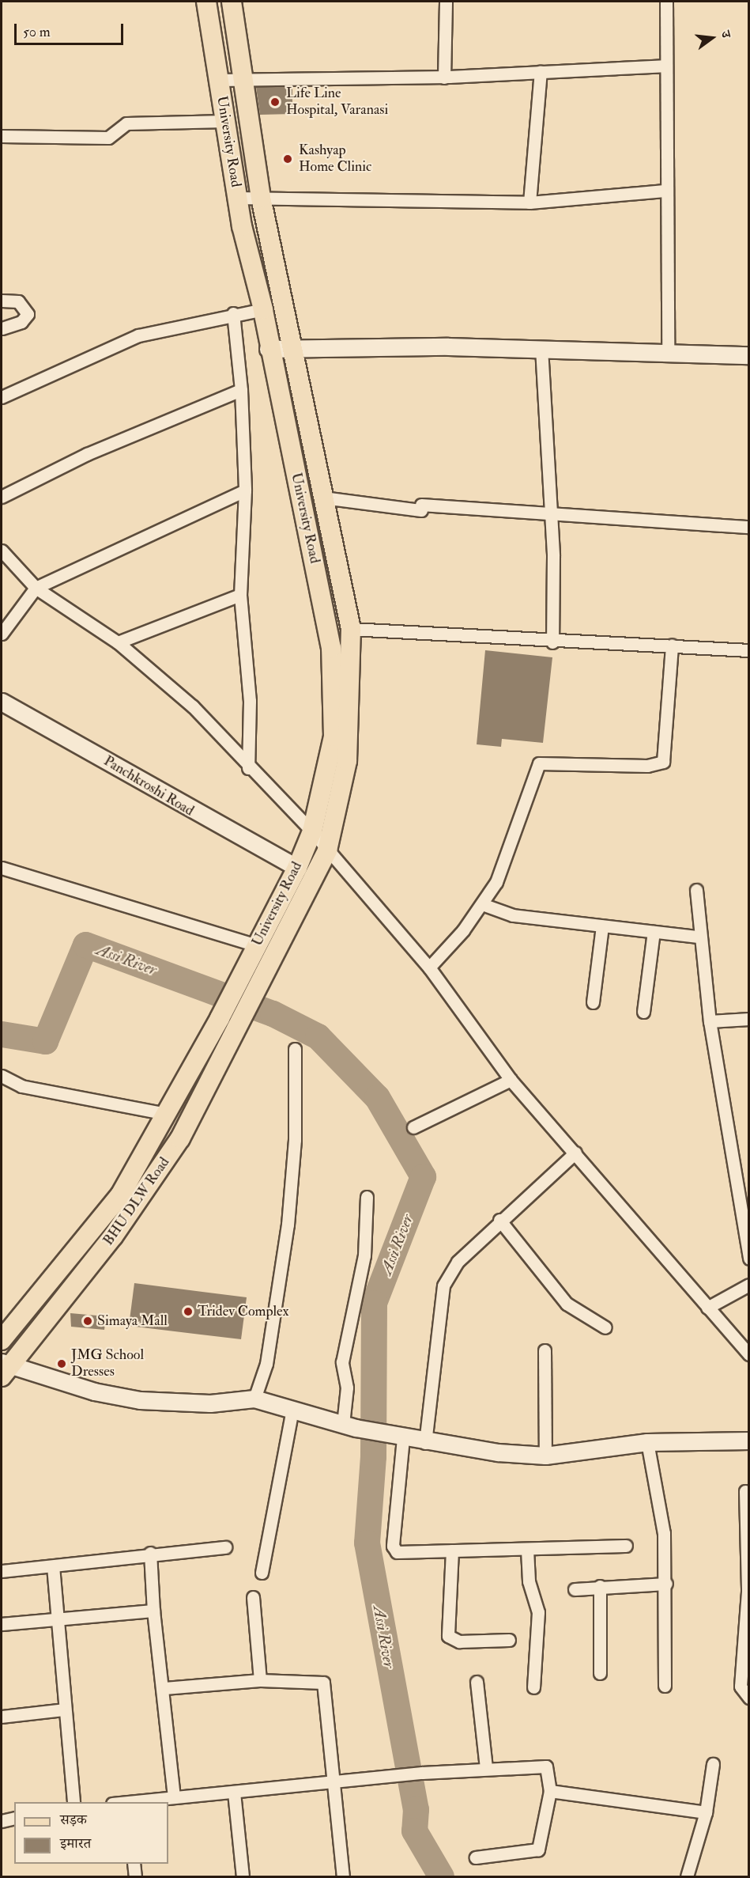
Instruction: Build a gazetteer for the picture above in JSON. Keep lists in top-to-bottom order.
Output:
{
  "streets": {
    "main road": ["University Road", "BHU DLW Road"],
    "street": ["Panchkroshi Road"]
  },
  "crossings": [
    ["University Road", "Panchkroshi Road"],
    ["University Road", "BHU DLW Road"]
  ],
  "water": ["Assi River"],
  "places": [
    "Life Line Hospital, Varanasi",
    "Kashyap Home Clinic",
    "Tridev Complex",
    "Simaya Mall",
    "JMG School Dresses"
  ],
  "legend": ["सड़क", "इमारत"],
  "scale_bar": "50 m",
  "north": "right"
}
